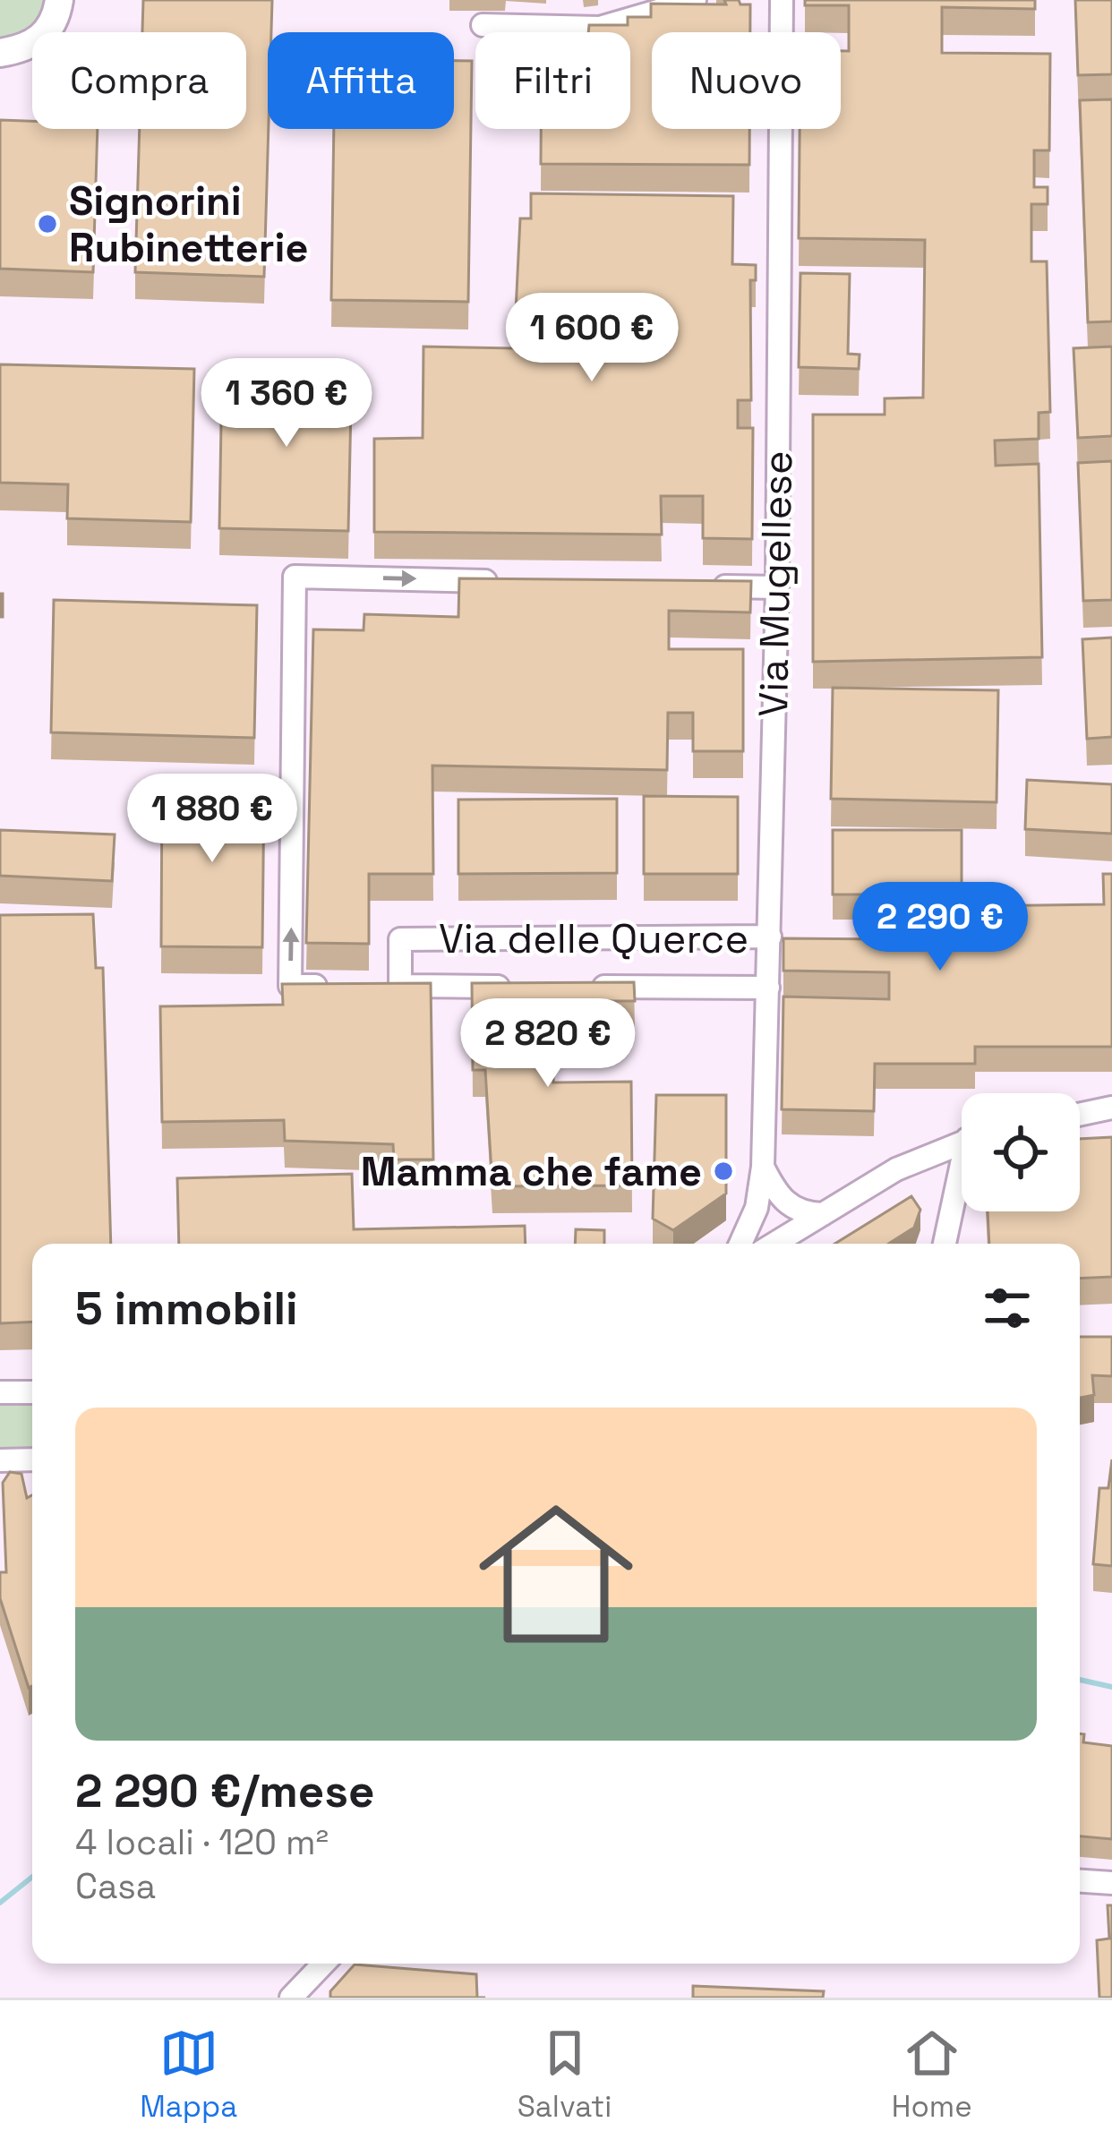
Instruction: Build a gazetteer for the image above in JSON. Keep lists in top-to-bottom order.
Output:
{
  "streets": {
    "street": ["Via Mugellese", "Via delle Querce"]
  },
  "crossings": [
    ["Via Mugellese", "Via delle Querce"]
  ],
  "places": ["Signorini Rubinetterie", "Mamma che fame"],
  "page": {
    "chip": [
      "Compra",
      "Affitta",
      "Filtri",
      "Nuovo"
    ],
    "price": [
      "1 600 €",
      "1 360 €",
      "1 880 €",
      "2 290 €",
      "2 820 €"
    ],
    "heading": "5 immobili",
    "list": [
      {
        "name": "2 290 €/mese",
        "note": "4 locali · 120 m² · Casa"
      }
    ],
    "tabs": ["Mappa", "Salvati", "Home"]
  }
}
